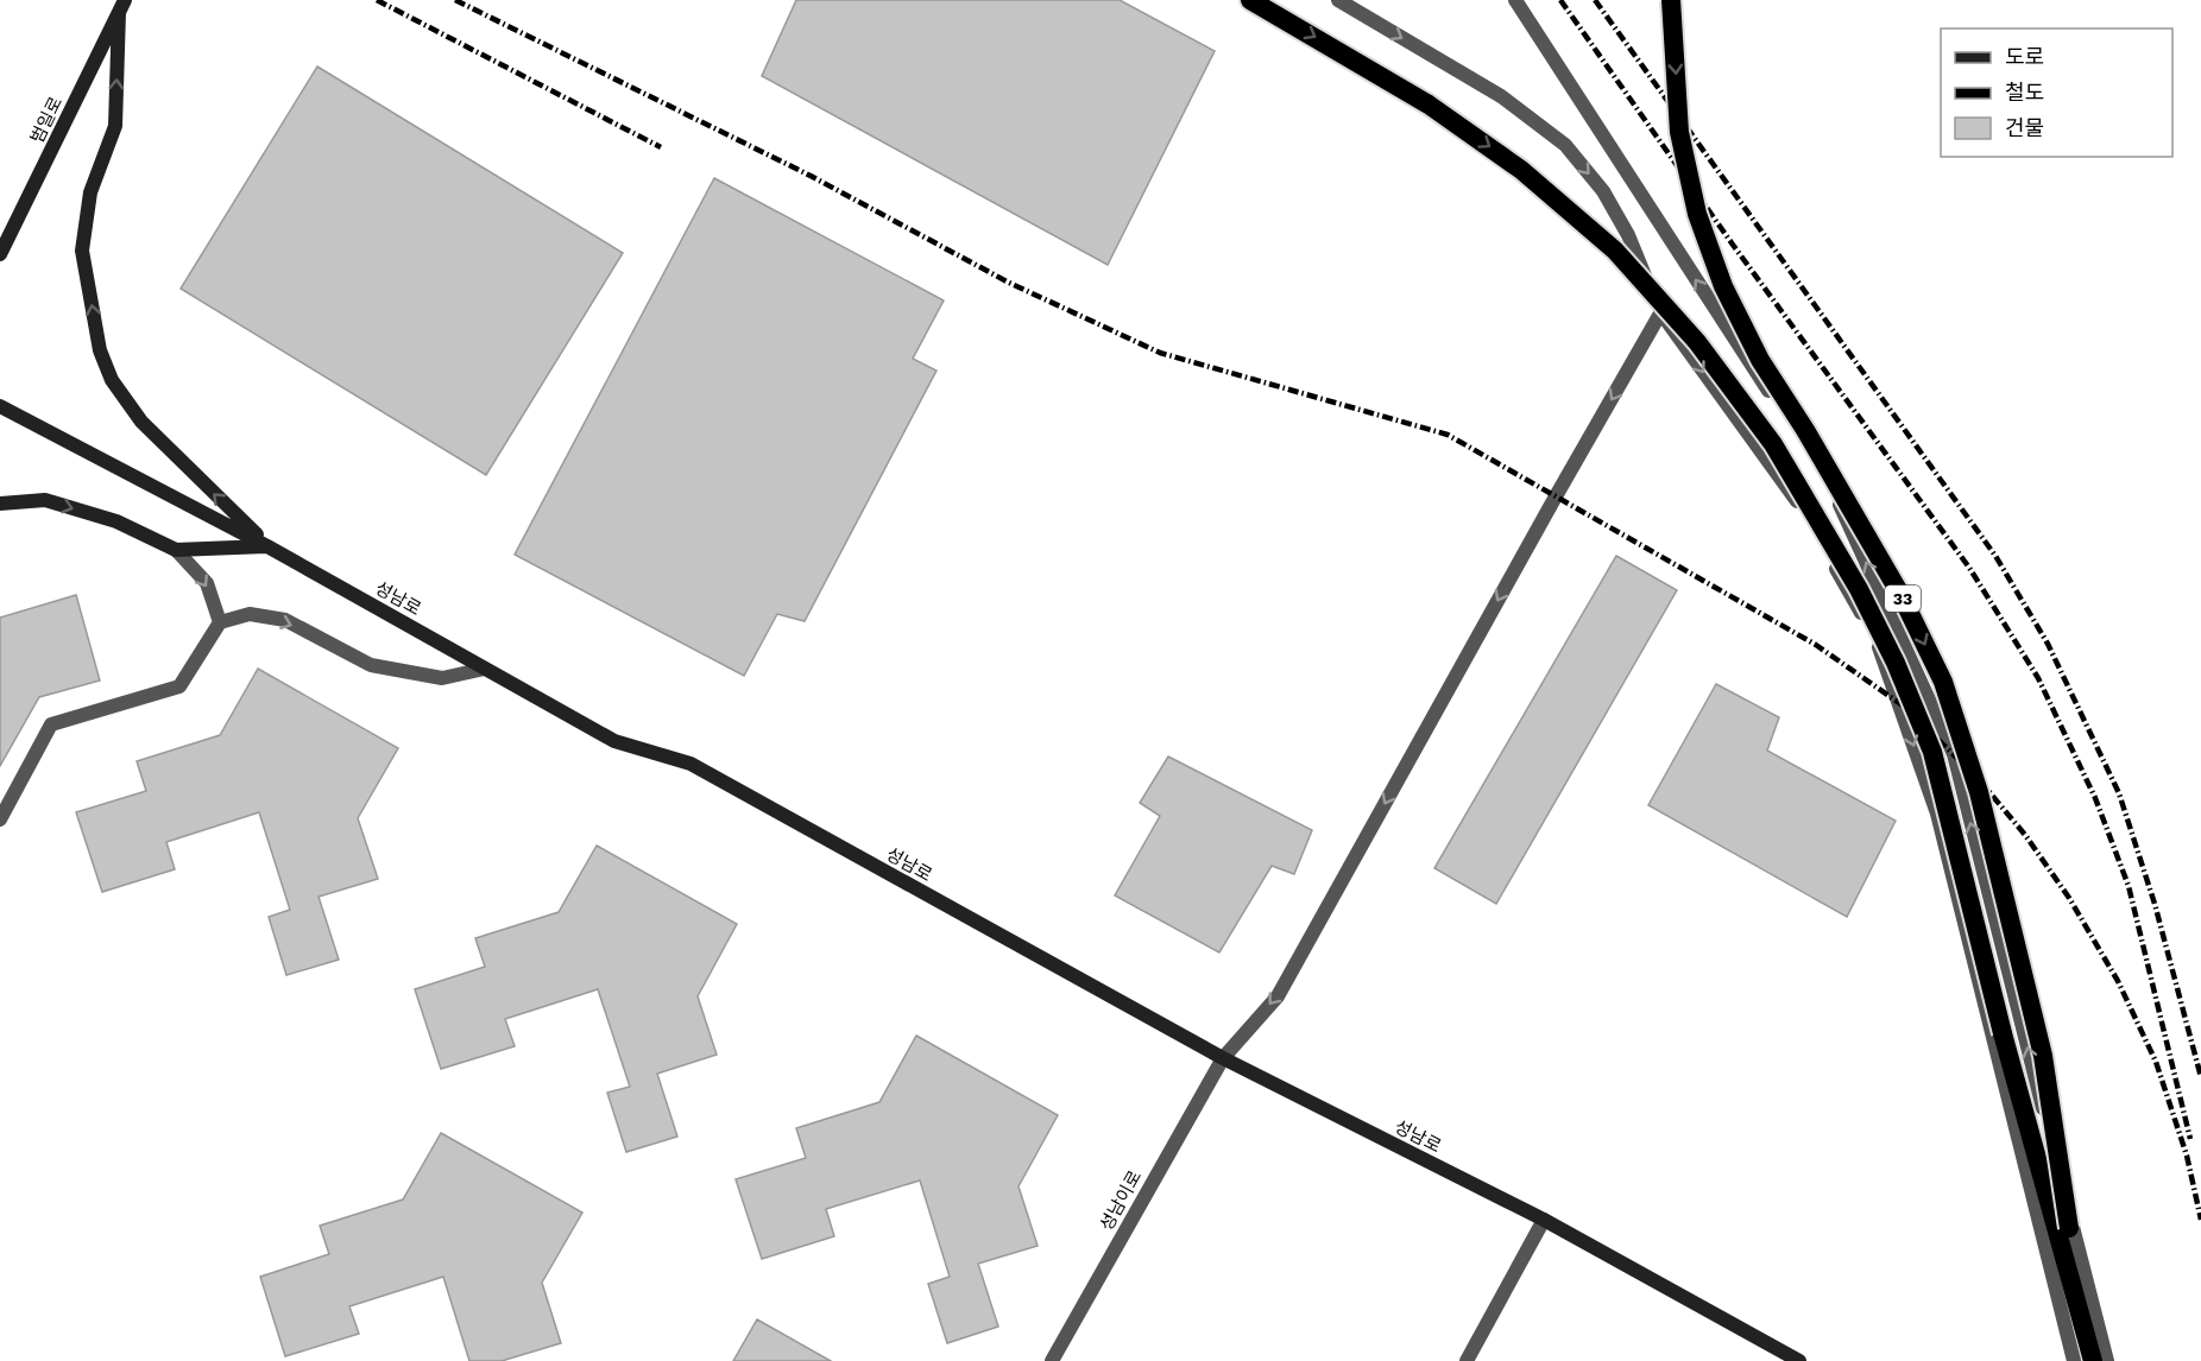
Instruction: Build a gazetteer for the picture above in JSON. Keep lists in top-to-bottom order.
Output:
{
  "streets": {
    "highway": ["33"],
    "main road": ["범일로", "성남로"],
    "street": ["성남이로"]
  },
  "crossings": [
    ["성남로", "성남이로"]
  ],
  "one_way": ["성남이로"],
  "legend": ["도로", "철도", "건물"]
}
